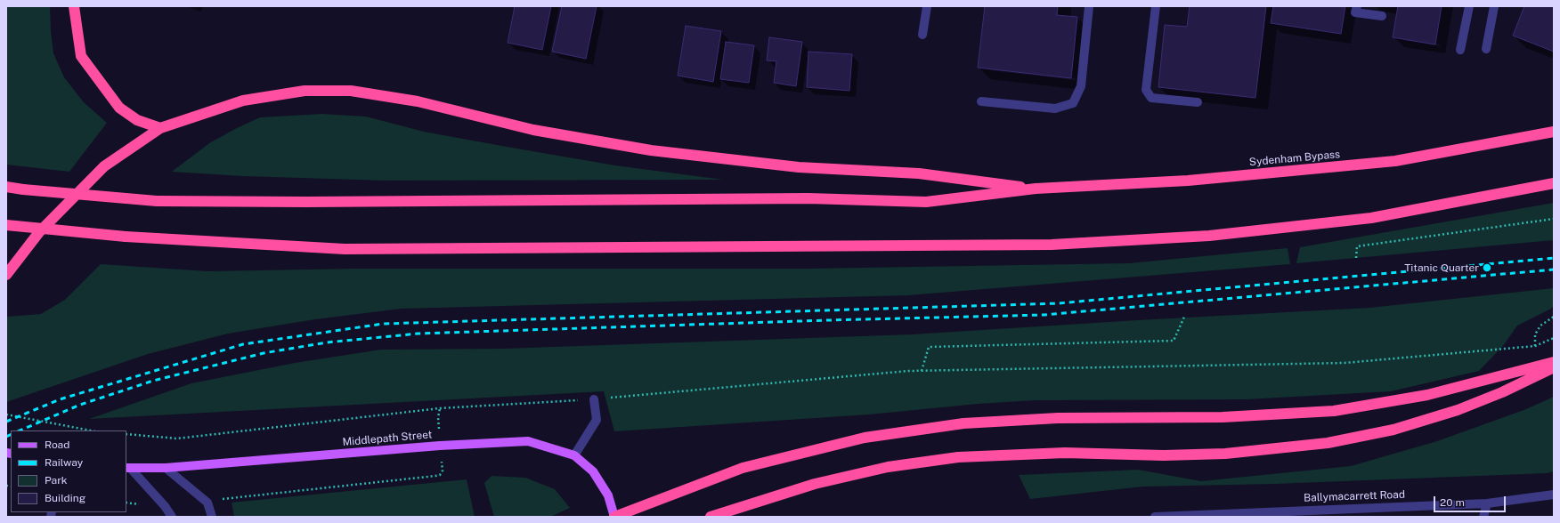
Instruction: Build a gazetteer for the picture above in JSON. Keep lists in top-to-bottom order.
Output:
{
  "streets": {
    "highway": ["Sydenham Bypass"],
    "main road": ["Middlepath Street"],
    "street": ["Ballymacarrett Road"]
  },
  "places": ["Titanic Quarter"],
  "legend": [
    "Road",
    "Railway",
    "Park",
    "Building"
  ],
  "scale_bar": "20 m"
}
